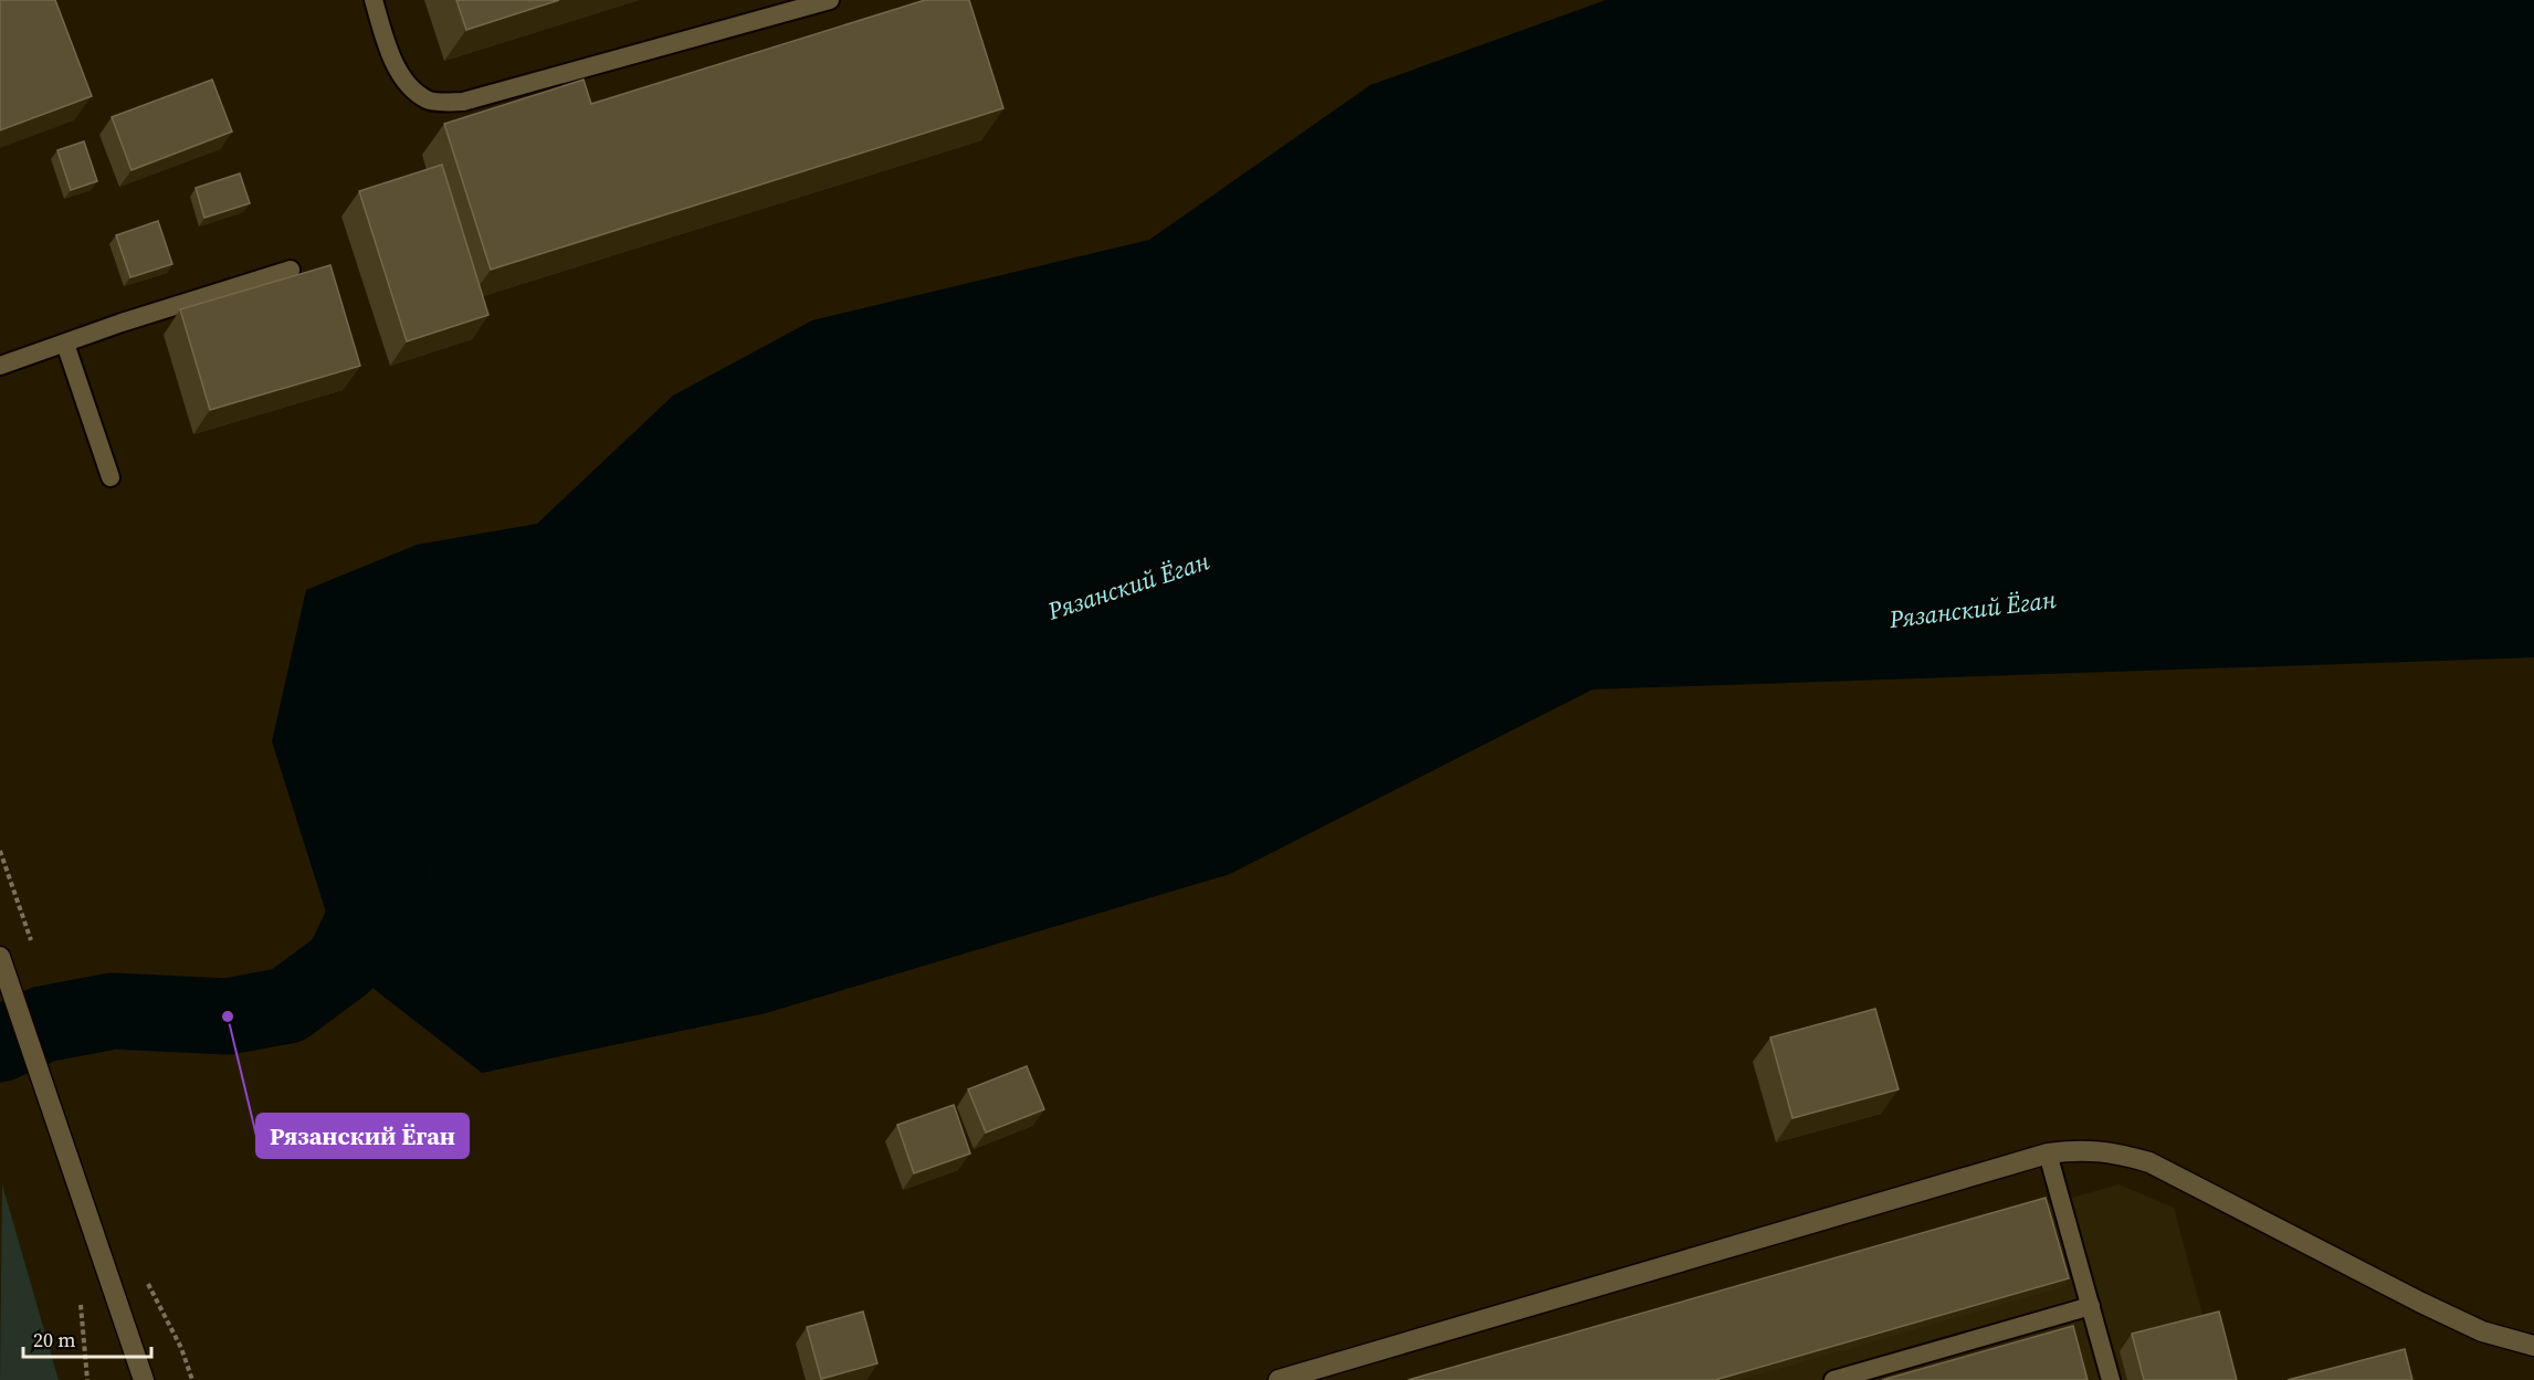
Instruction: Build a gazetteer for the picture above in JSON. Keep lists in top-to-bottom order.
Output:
{
  "water": ["Рязанский Ёган"],
  "places": ["Рязанский Ёган"],
  "scale_bar": "20 m"
}
